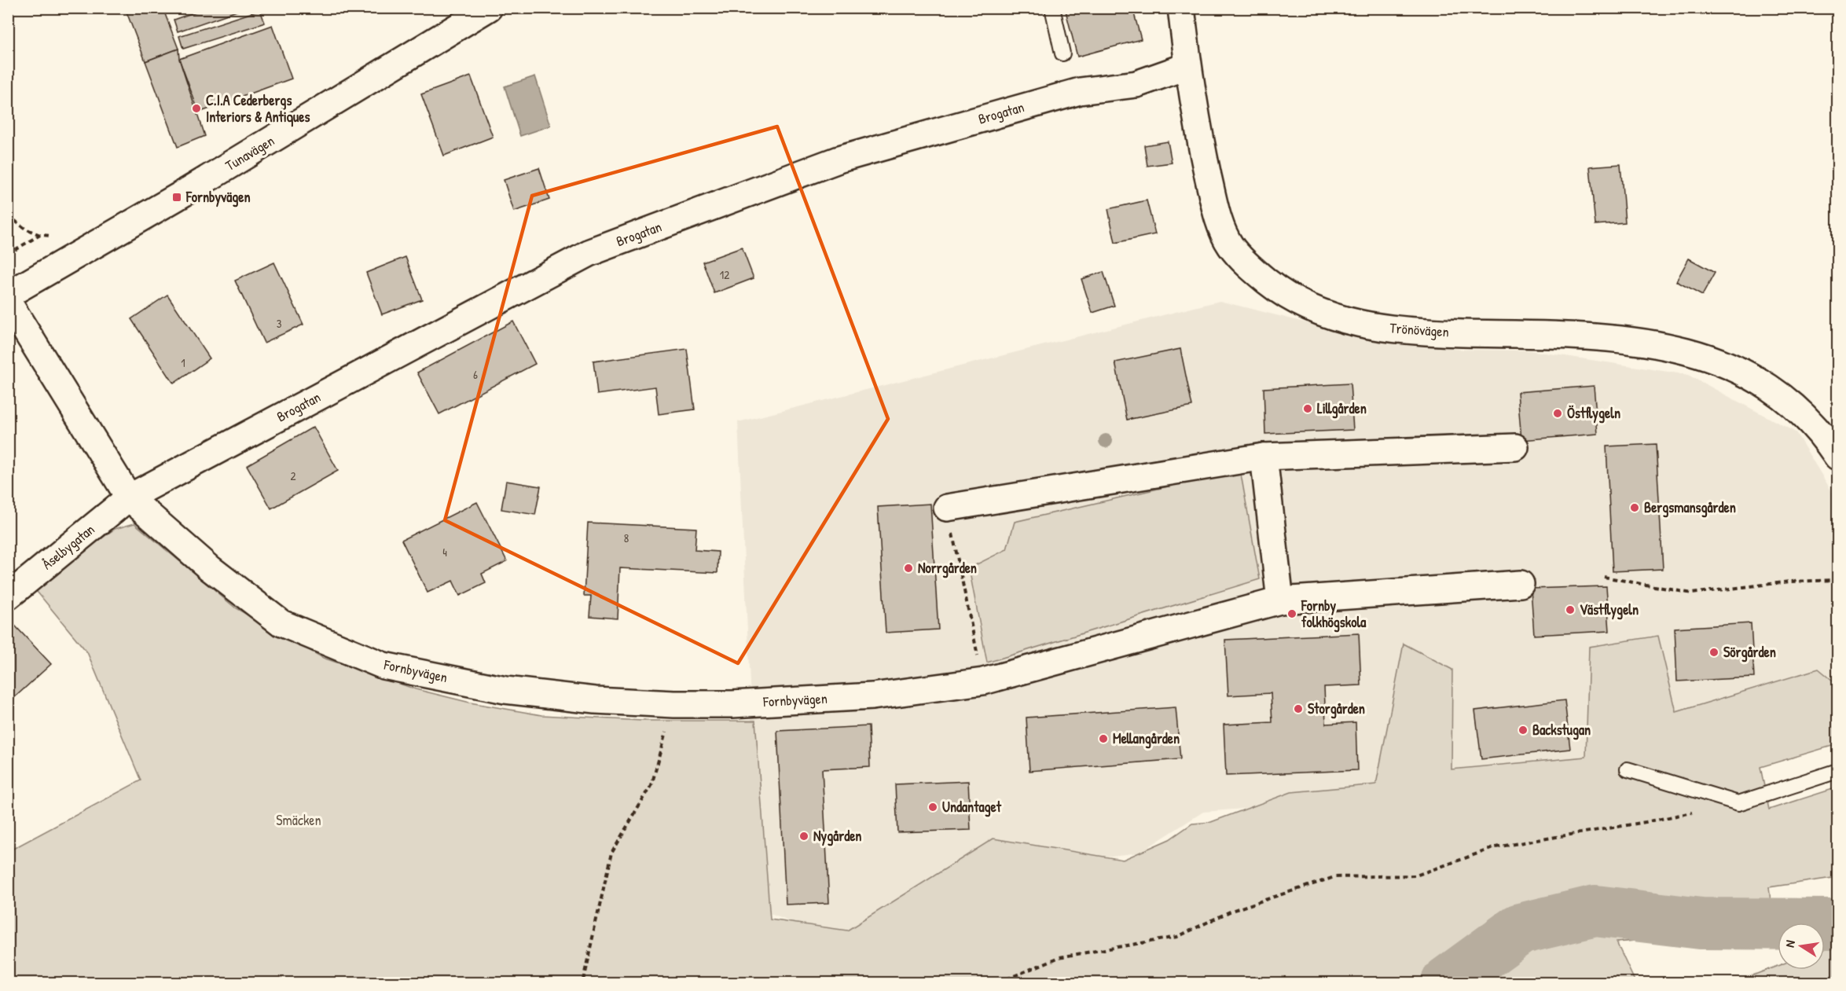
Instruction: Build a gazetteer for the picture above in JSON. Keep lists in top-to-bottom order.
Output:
{
  "streets": {
    "street": [
      "Brogatan",
      "Tunavägen",
      "Trönövägen",
      "Åselbygatan",
      "Fornbyvägen"
    ]
  },
  "crossings": [
    ["Brogatan", "Trönövägen"],
    ["Brogatan", "Åselbygatan"],
    ["Brogatan", "Fornbyvägen"],
    ["Åselbygatan", "Fornbyvägen"]
  ],
  "parks": ["Smäcken"],
  "places": {
    "other": [
      "C.I.A Cederbergs Interiors & Antiques",
      "Lillgården",
      "Östflygeln",
      "Bergsmansgården",
      "Norrgården",
      "Västflygeln",
      "Fornby folkhögskola",
      "Sörgården",
      "Storgården",
      "Backstugan",
      "Mellangården",
      "Undantaget",
      "Nygården"
    ],
    "transit": ["Fornbyvägen"]
  },
  "house_numbers": [
    "12",
    "3",
    "1",
    "6",
    "2",
    "8",
    "4"
  ],
  "north": "left"
}
